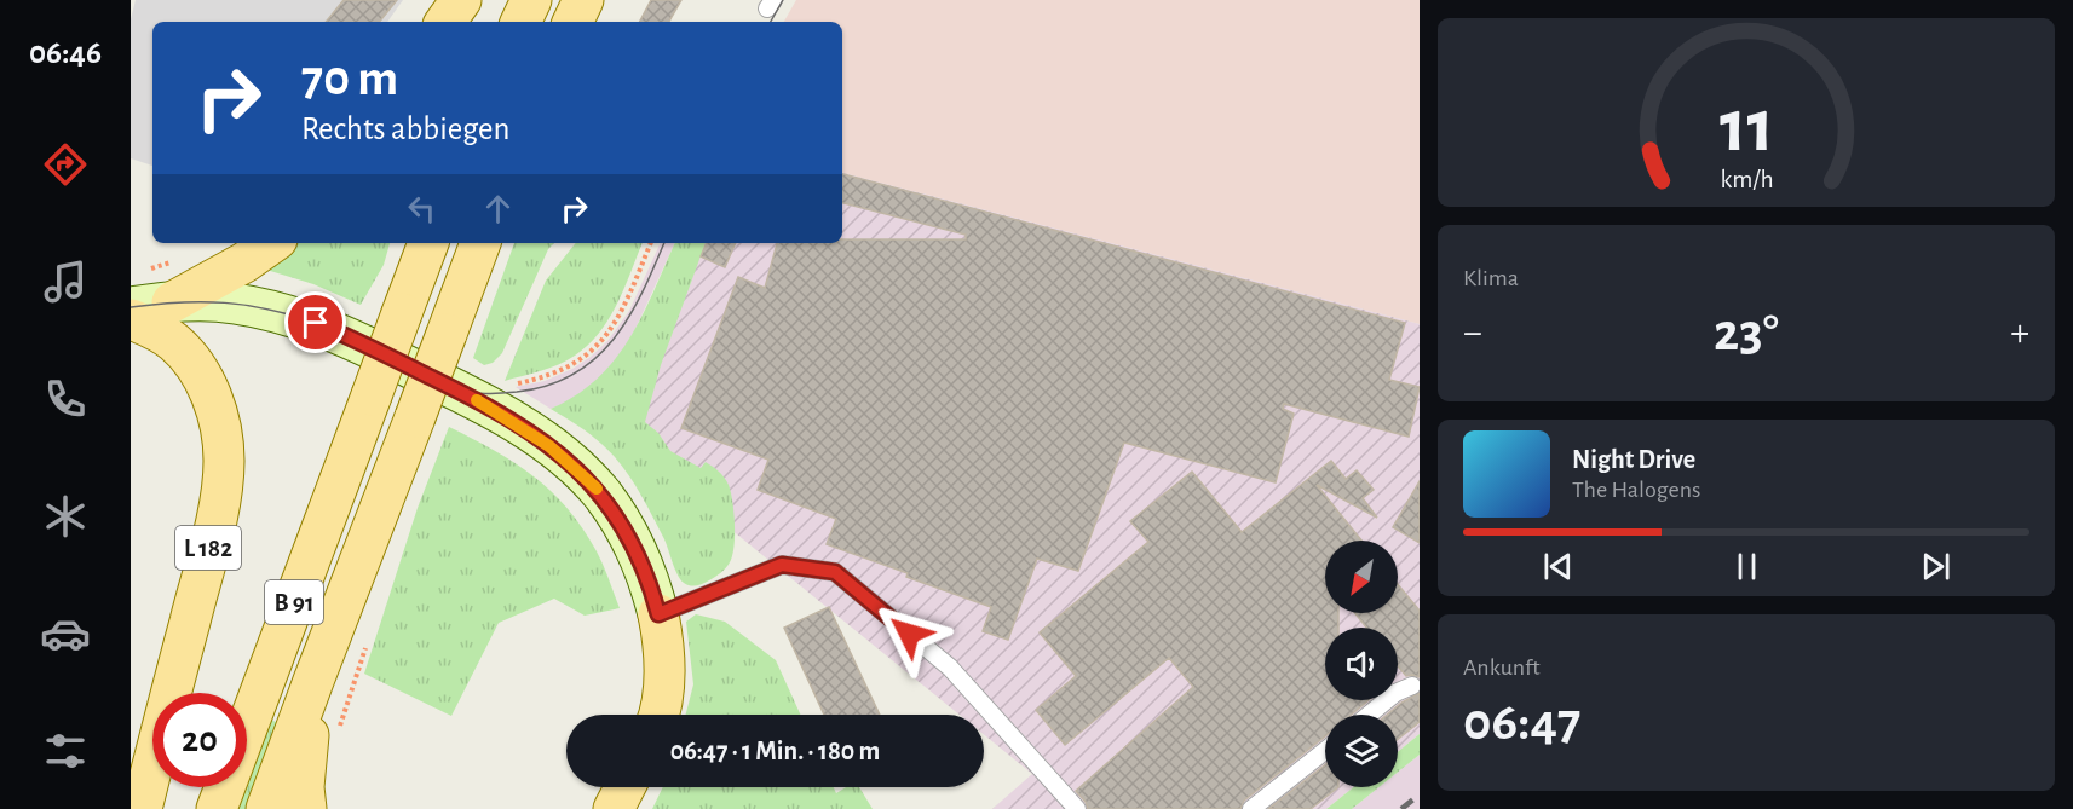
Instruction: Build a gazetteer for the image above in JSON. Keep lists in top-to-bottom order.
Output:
{
  "streets": {
    "main road": ["L 182", "B 91"]
  },
  "north": "bottom left",
  "page": {
    "tabs": "06:46",
    "turn": ["70 m", "Rechts abbiegen"],
    "tile": [
      "Klima",
      ["Ankunft", "06:47"]
    ],
    "heat": ["−", "23°", "+"],
    "song": ["Night Drive", "The Halogens"],
    "limit": "20",
    "trip": "06:47 · 1 Min. · 180 m",
    "gauge": ["11", "km/h"]
  }
}
